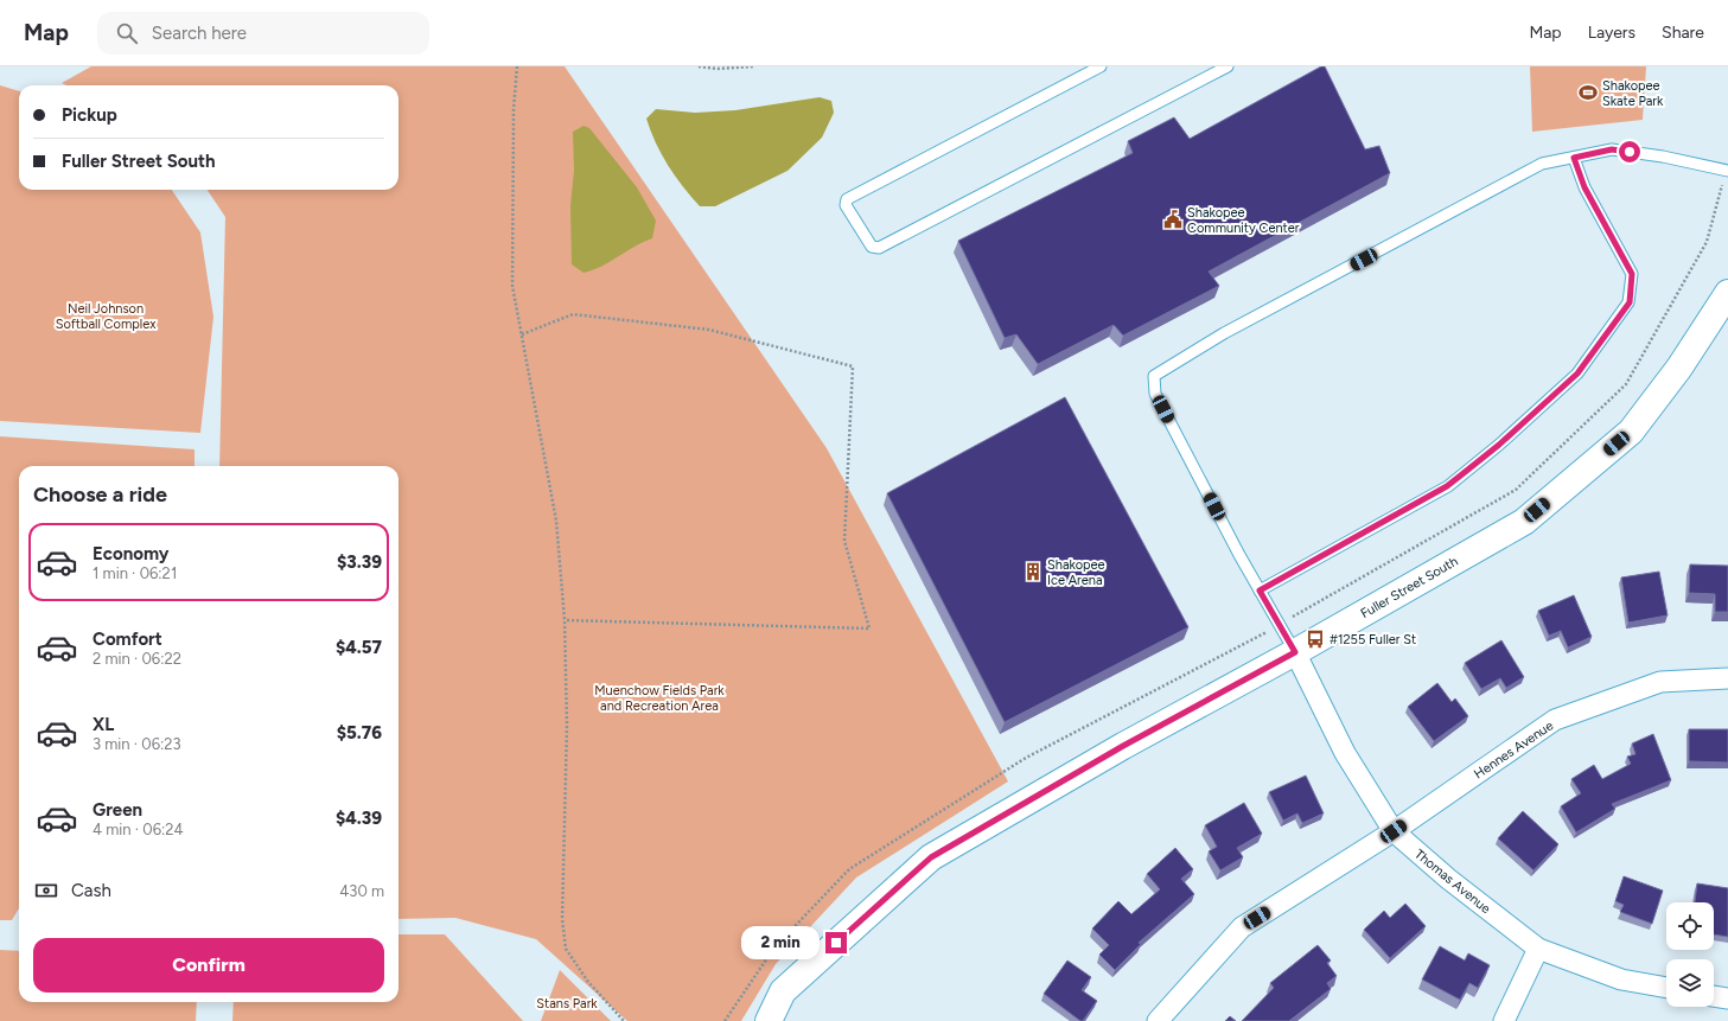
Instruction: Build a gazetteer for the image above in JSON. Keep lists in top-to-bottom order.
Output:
{
  "streets": {
    "street": ["Fuller Street South", "Hennes Avenue", "Thomas Avenue"]
  },
  "crossings": [
    ["Fuller Street South", "Thomas Avenue"],
    ["Hennes Avenue", "Thomas Avenue"]
  ],
  "parks": ["Neil Johnson Softball Complex", "Muenchow Fields Park and Recreation Area", "Stans Park"],
  "places": {
    "sports": ["Shakopee Skate Park"],
    "public building": ["Shakopee Community Center"],
    "building": ["Shakopee Ice Arena"],
    "bus stop": ["#1255 Fuller St"]
  },
  "page": {
    "header": "Map",
    "search": "Search here",
    "nav": ["Map", "Layers", "Share"],
    "banner": ["Pickup", "Fuller Street South"],
    "heading": "Choose a ride",
    "list": [
      {
        "name": "Economy",
        "note": "1 min · 06:21",
        "value": "$3.39"
      },
      {
        "name": "Comfort",
        "note": "2 min · 06:22",
        "value": "$4.57"
      },
      {
        "name": "XL",
        "note": "3 min · 06:23",
        "value": "$5.76"
      },
      {
        "name": "Green",
        "note": "4 min · 06:24",
        "value": "$4.39"
      }
    ],
    "pay": ["Cash", "430 m"],
    "bubble": "2 min",
    "buttons": "Confirm"
  }
}
